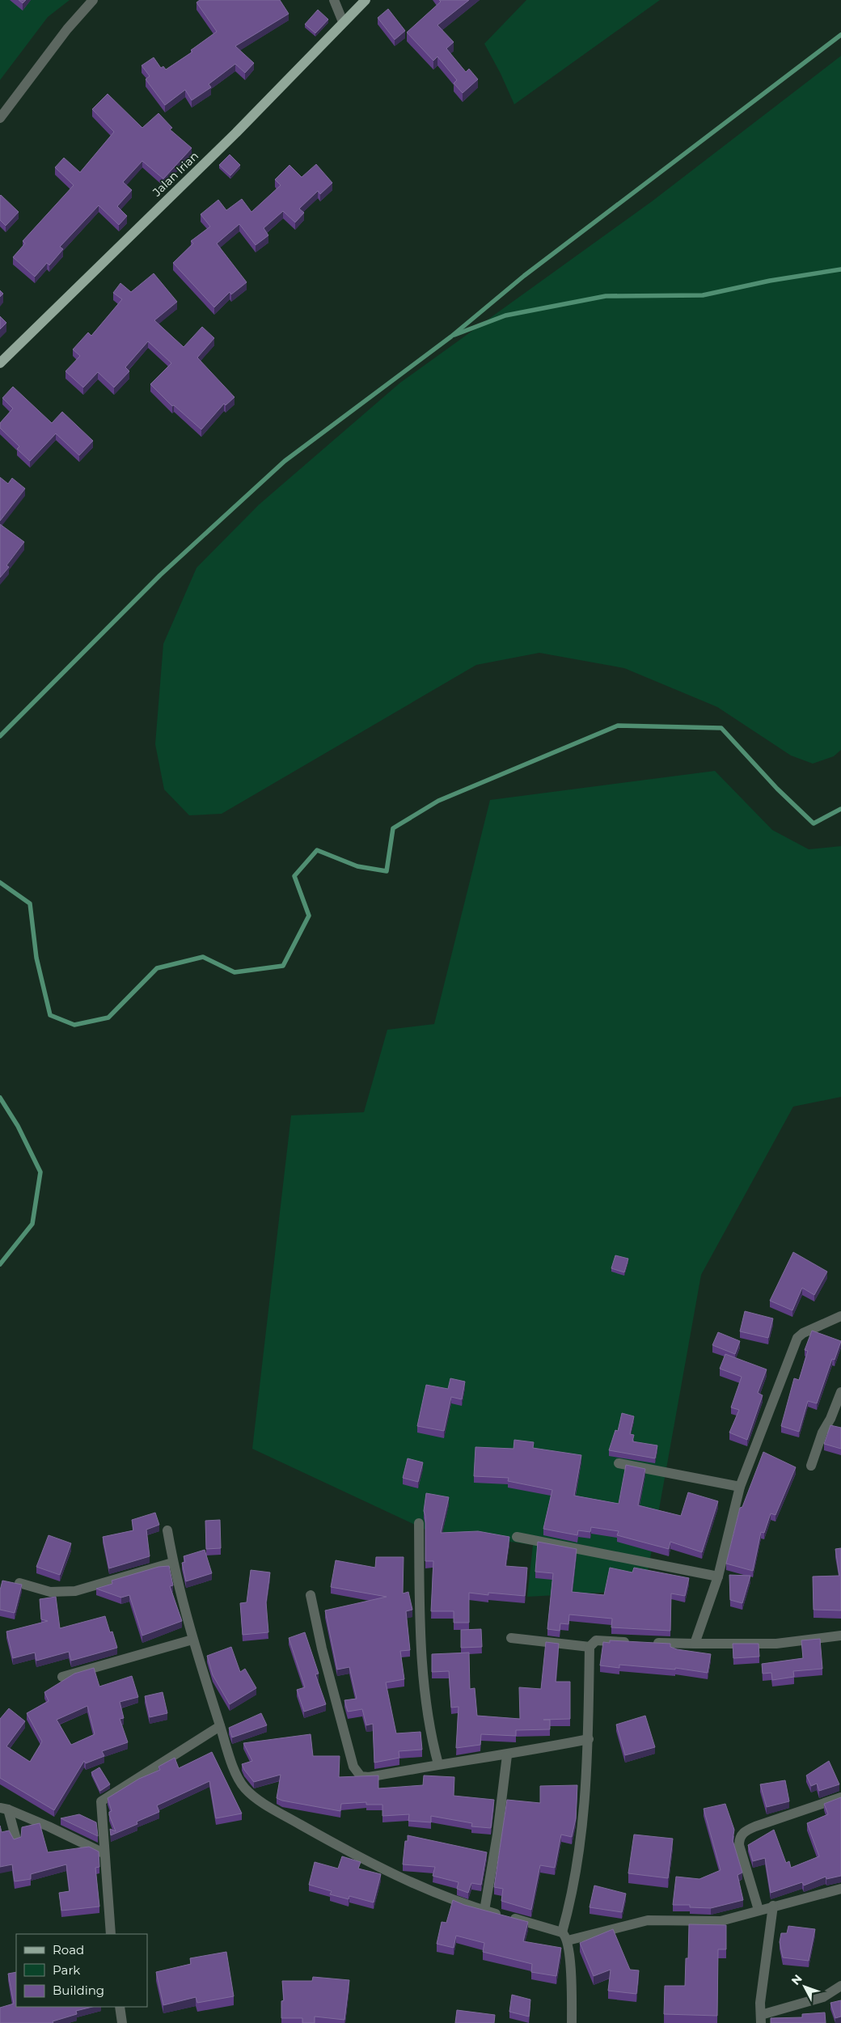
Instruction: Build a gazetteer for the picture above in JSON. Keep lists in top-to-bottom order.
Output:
{
  "streets": {
    "main road": ["Jalan Irian"]
  },
  "legend": ["Road", "Park", "Building"],
  "north": "top left"
}
